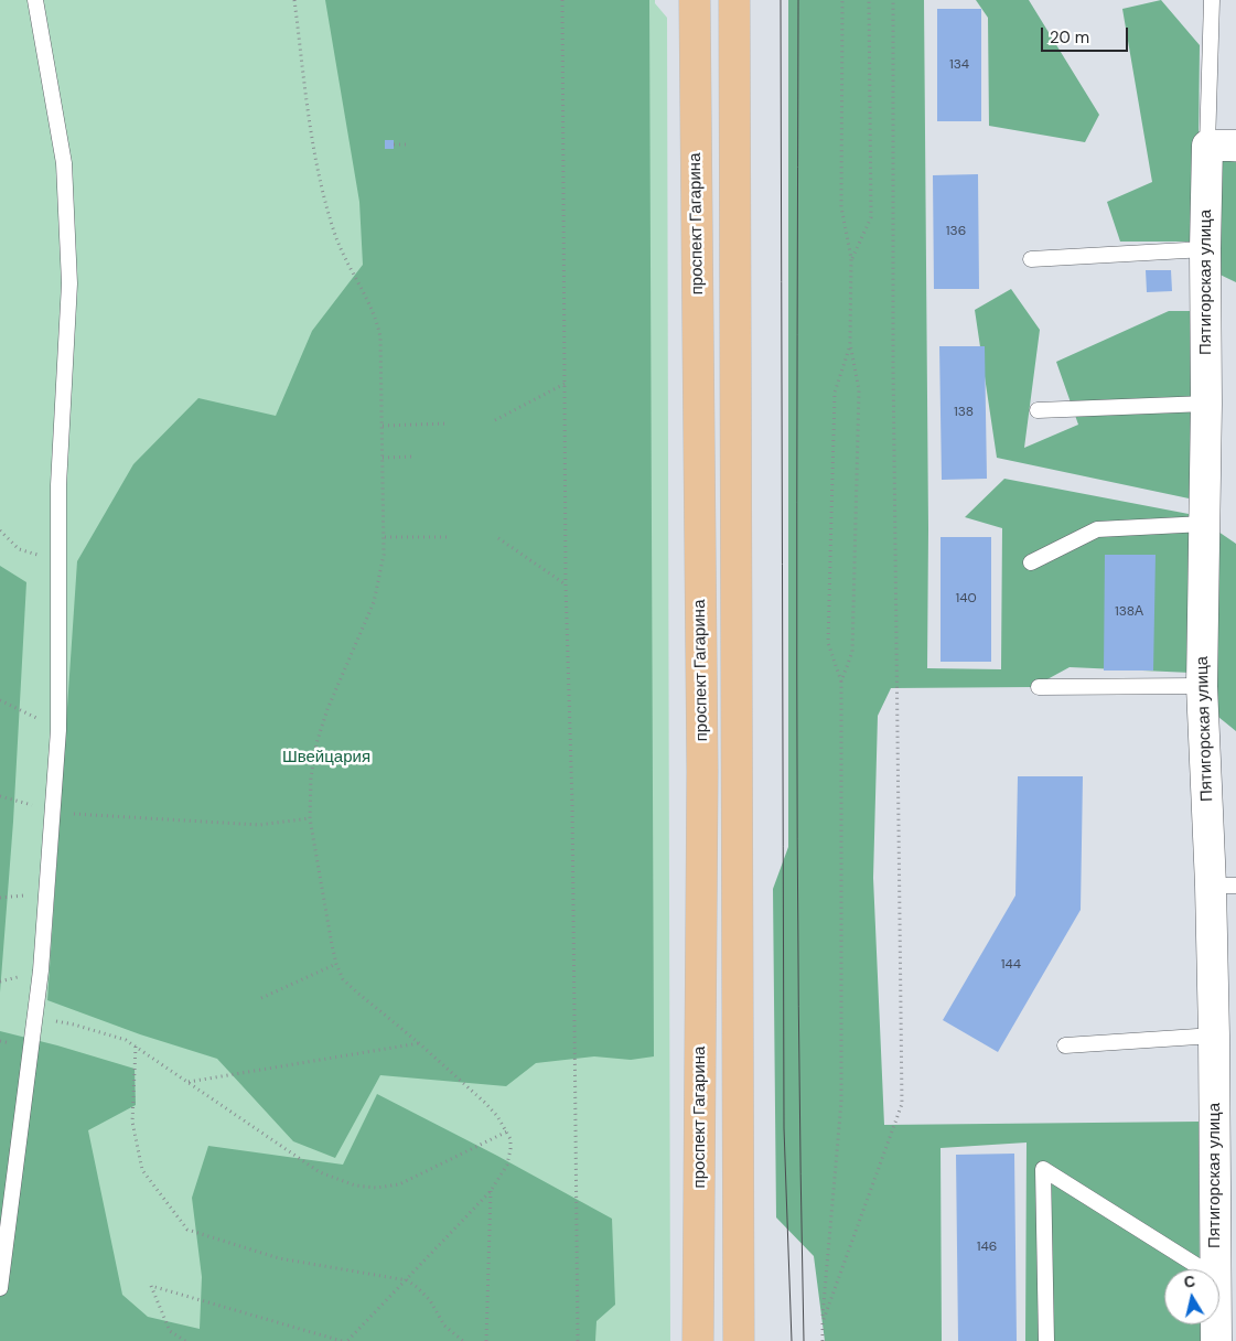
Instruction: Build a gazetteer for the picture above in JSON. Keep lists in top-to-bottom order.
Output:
{
  "streets": {
    "main road": ["проспект Гагарина"],
    "street": ["Пятигорская улица"]
  },
  "parks": ["Швейцария"],
  "house_numbers": [
    "134",
    "136",
    "138",
    "140",
    "138А",
    "144",
    "146"
  ],
  "scale_bar": "20 m",
  "north": "top"
}
